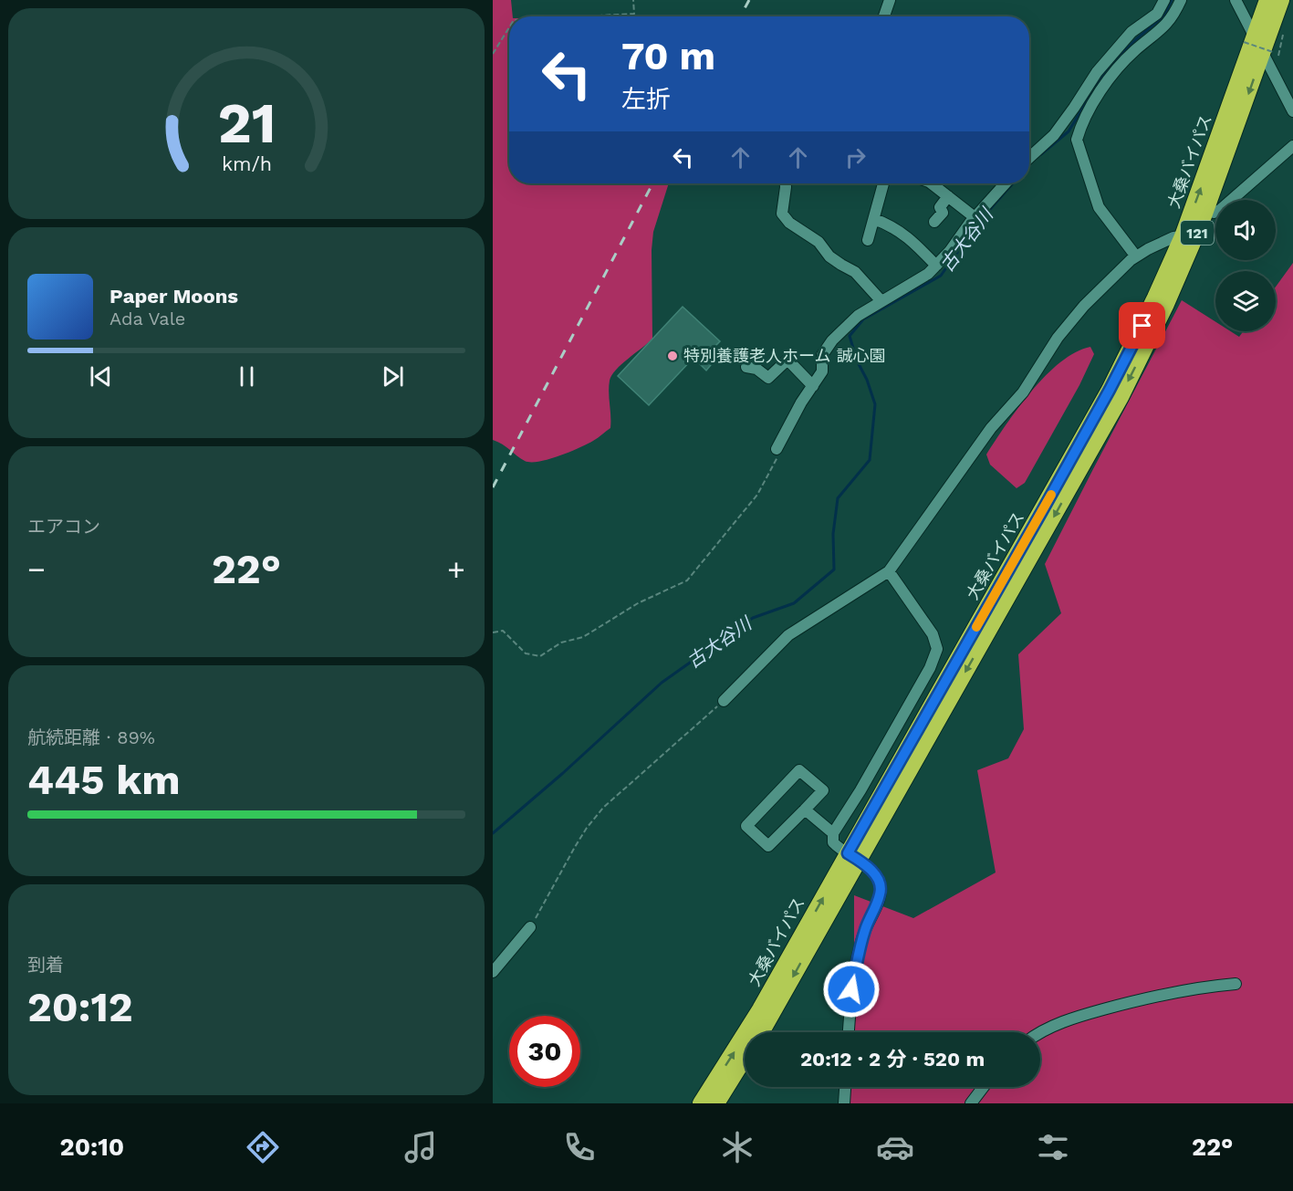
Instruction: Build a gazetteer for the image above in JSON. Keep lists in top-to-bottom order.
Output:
{
  "streets": {
    "highway": ["大桑バイパス", "121"]
  },
  "water": ["古大谷川"],
  "places": ["特別養護老人ホーム 誠心園"],
  "page": {
    "turn": ["70 m", "左折"],
    "song": ["Paper Moons", "Ada Vale"],
    "tile": [
      "エアコン",
      ["航続距離 · 89%", "445 km"],
      ["到着", "20:12"]
    ],
    "heat": ["−", "22°", "+"],
    "limit": "30",
    "trip": "20:12 · 2 分 · 520 m",
    "tabs": ["20:10", "22°"],
    "gauge": ["21", "km/h"]
  }
}
